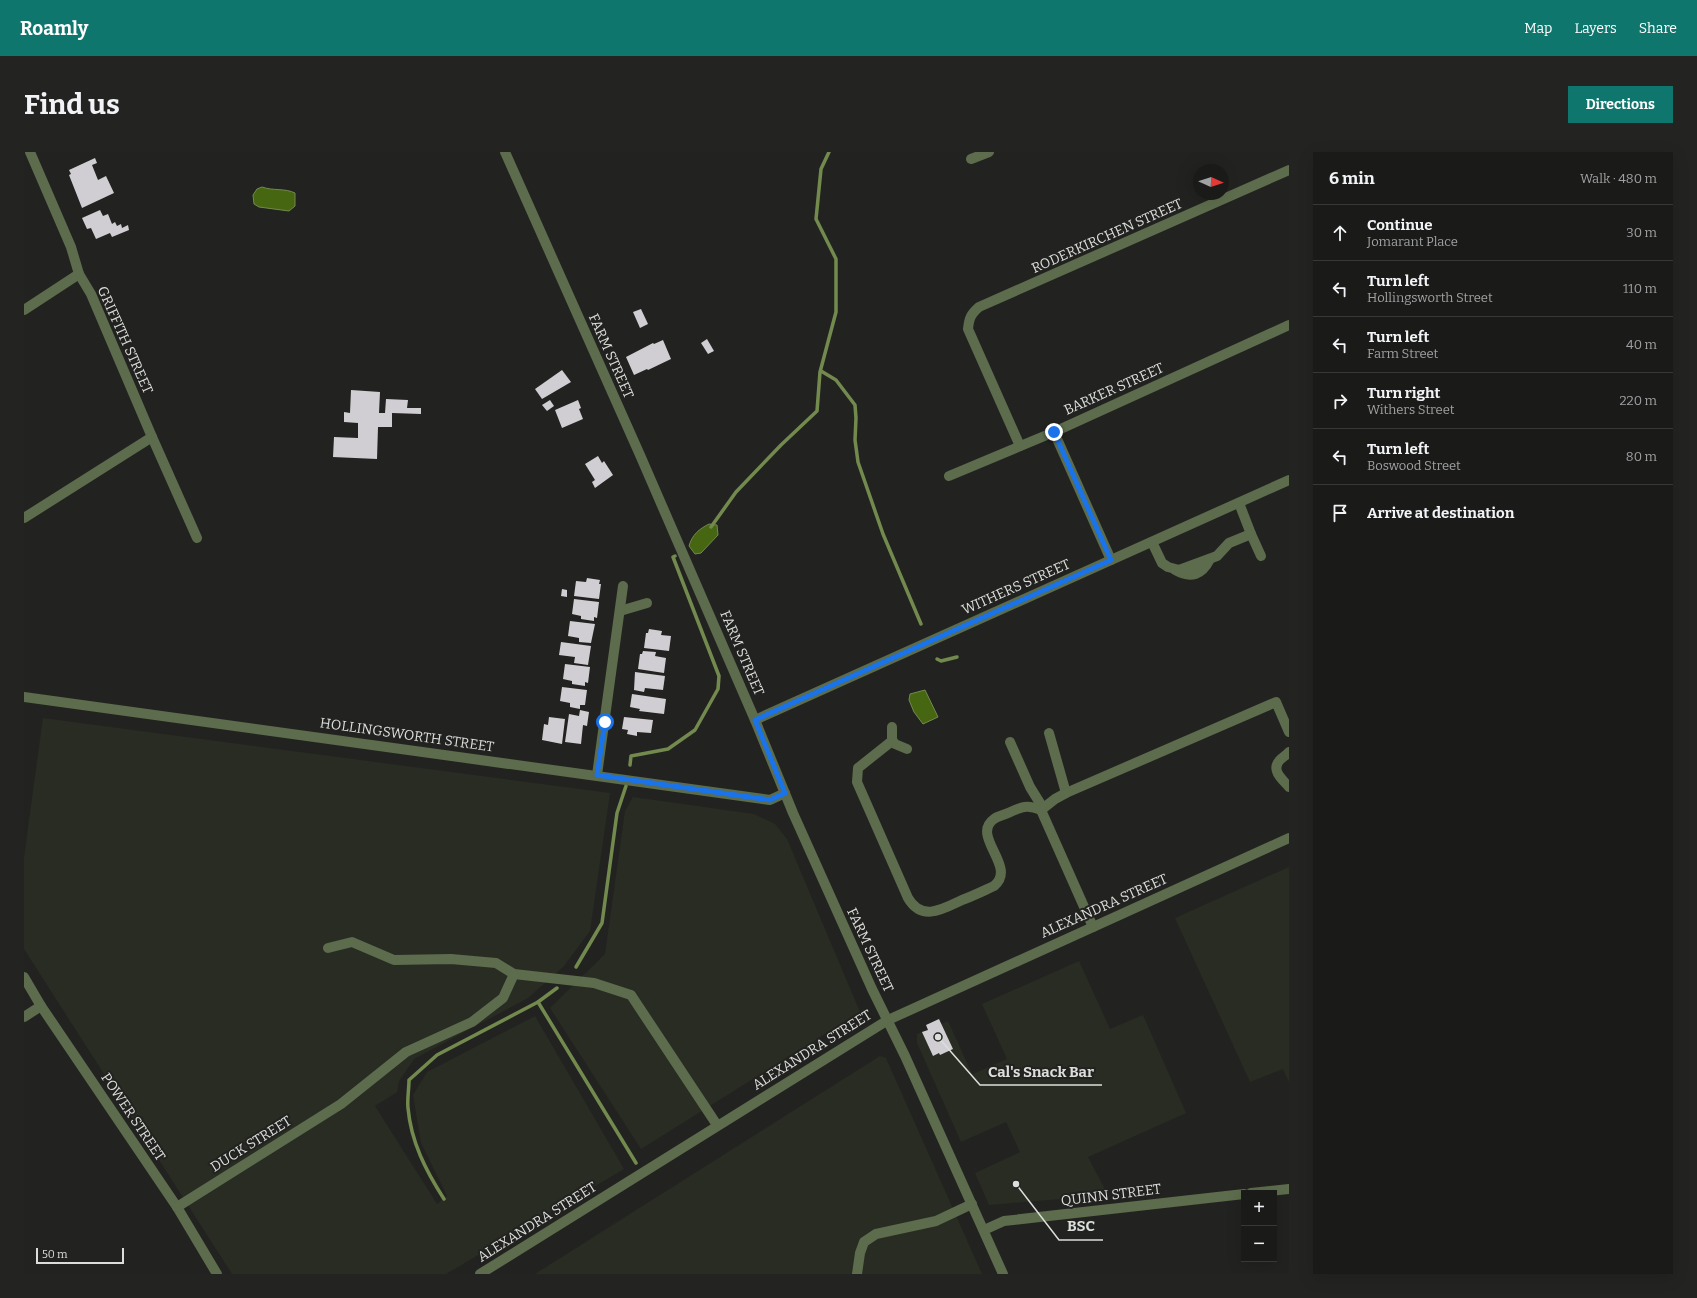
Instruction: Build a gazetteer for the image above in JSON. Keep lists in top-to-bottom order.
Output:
{
  "streets": {
    "street": [
      "RODERKIRCHEN STREET",
      "GRIFFITH STREET",
      "FARM STREET",
      "BARKER STREET",
      "WITHERS STREET",
      "HOLLINGSWORTH STREET",
      "ALEXANDRA STREET",
      "POWER STREET",
      "DUCK STREET",
      "QUINN STREET"
    ]
  },
  "crossings": [
    ["RODERKIRCHEN STREET", "BARKER STREET"],
    ["FARM STREET", "WITHERS STREET"],
    ["FARM STREET", "HOLLINGSWORTH STREET"],
    ["FARM STREET", "ALEXANDRA STREET"],
    ["FARM STREET", "QUINN STREET"],
    ["POWER STREET", "DUCK STREET"]
  ],
  "places": ["Cal's Snack Bar", "BSC"],
  "scale_bar": "50 m",
  "north": "right",
  "page": {
    "header": "Roamly",
    "nav": ["Map", "Layers", "Share"],
    "buttons": "Directions",
    "title": "Find us",
    "heading": ["6 min", "Walk · 480 m"],
    "list": [
      ["Continue", "Jomarant Place", "30 m"],
      ["Turn left", "Hollingsworth Street", "110 m"],
      ["Turn left", "Farm Street", "40 m"],
      ["Turn right", "Withers Street", "220 m"],
      ["Turn left", "Boswood Street", "80 m"],
      "Arrive at destination"
    ],
    "map_buttons": ["+", "−"],
    "scale": "50 m"
  }
}
